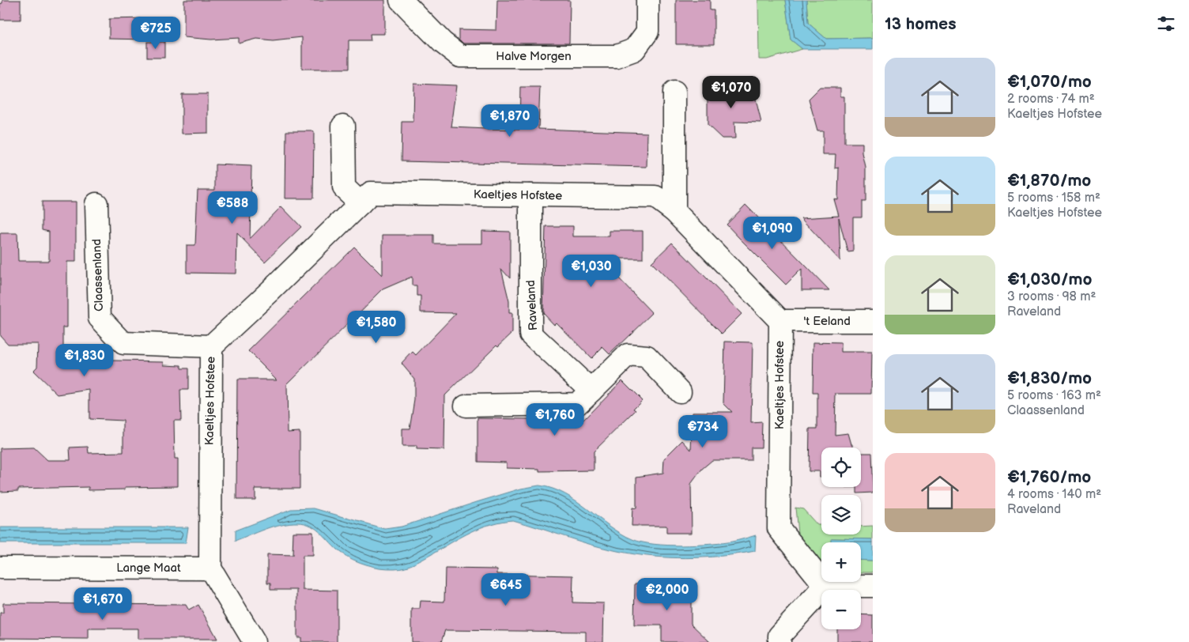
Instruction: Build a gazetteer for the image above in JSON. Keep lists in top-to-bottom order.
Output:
{
  "streets": {
    "street": [
      "Halve Morgen",
      "Kaeltjes Hofstee",
      "Claassenland",
      "Raveland",
      "'t Eeland",
      "Lange Maat"
    ]
  },
  "crossings": [
    ["Kaeltjes Hofstee", "Claassenland"],
    ["Kaeltjes Hofstee", "Raveland"],
    ["Kaeltjes Hofstee", "'t Eeland"],
    ["Kaeltjes Hofstee", "Lange Maat"]
  ],
  "page": {
    "heading": "13 homes",
    "price": [
      "€725",
      "€1,070",
      "€1,870",
      "€588",
      "€1,090",
      "€1,030",
      "€1,580",
      "€1,830",
      "€1,760",
      "€734",
      "€645",
      "€2,000",
      "€1,670"
    ],
    "list": [
      {
        "name": "€1,070/mo",
        "note": "2 rooms · 74 m² · Kaeltjes Hofstee"
      },
      {
        "name": "€1,870/mo",
        "note": "5 rooms · 158 m² · Kaeltjes Hofstee"
      },
      {
        "name": "€1,030/mo",
        "note": "3 rooms · 98 m² · Raveland"
      },
      {
        "name": "€1,830/mo",
        "note": "5 rooms · 163 m² · Claassenland"
      },
      {
        "name": "€1,760/mo",
        "note": "4 rooms · 140 m² · Raveland"
      }
    ],
    "map_buttons": ["+", "−"]
  }
}
